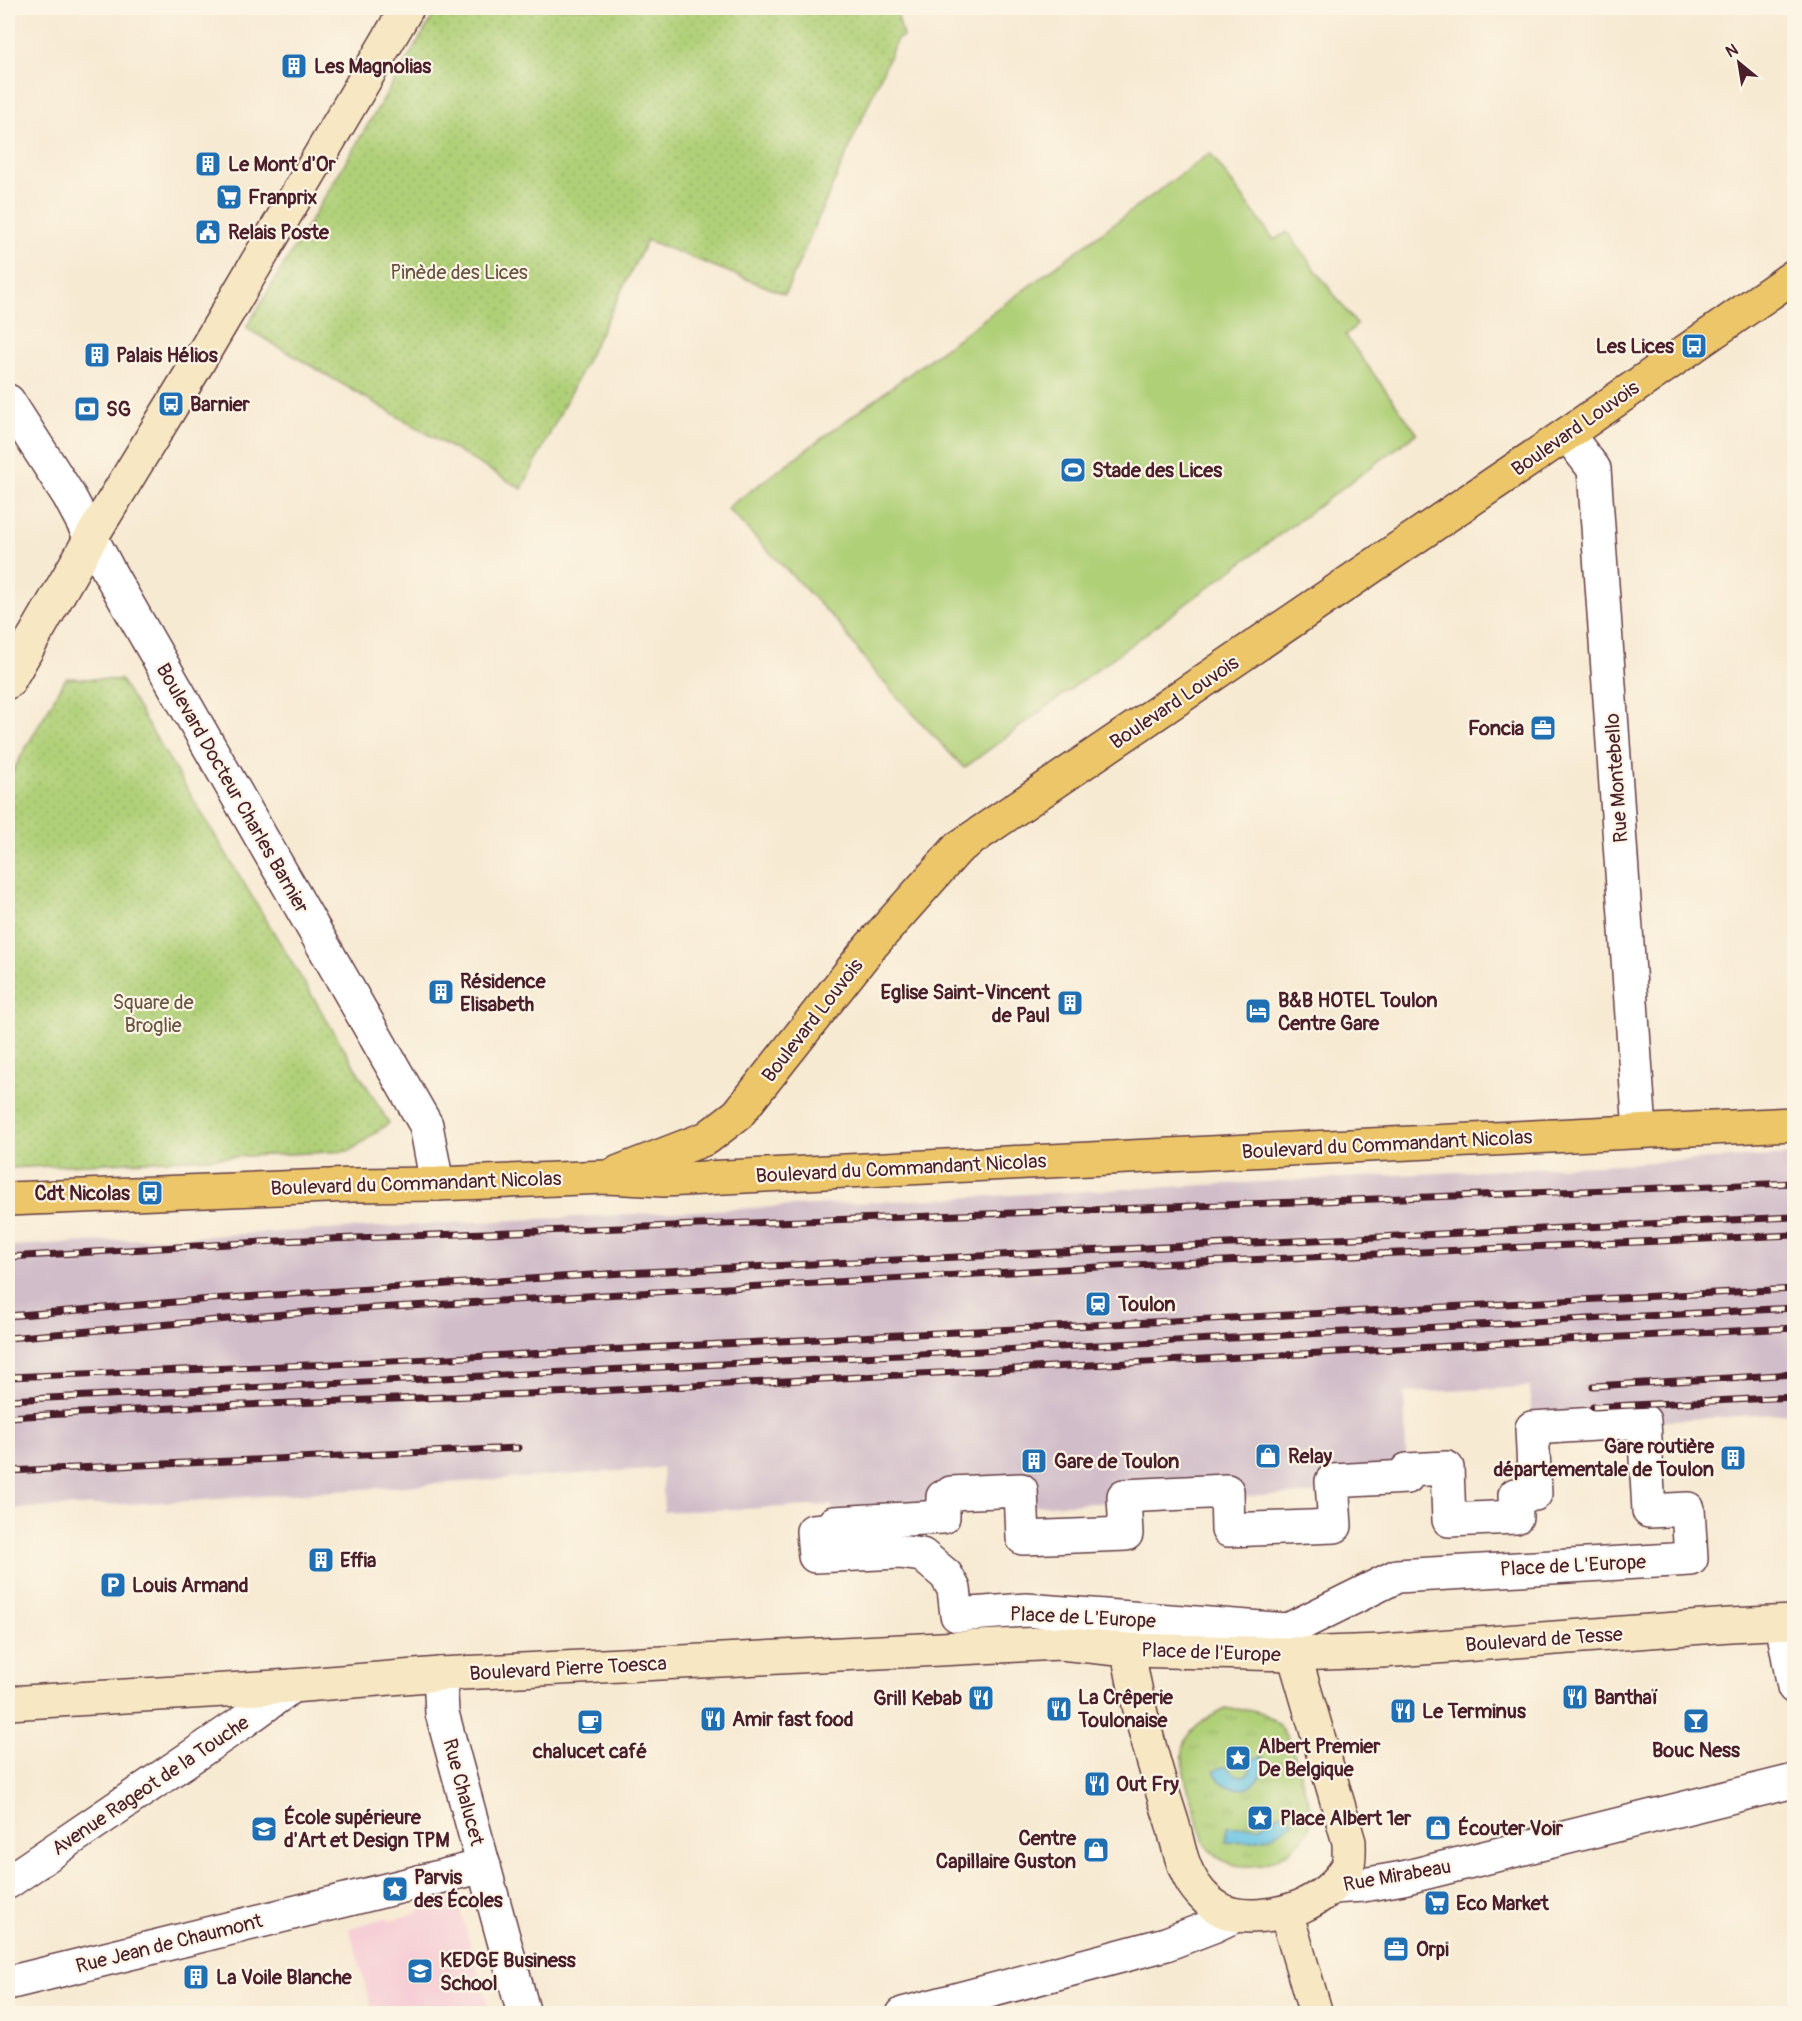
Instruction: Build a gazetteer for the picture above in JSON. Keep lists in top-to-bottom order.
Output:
{
  "streets": {
    "main road": ["Boulevard Louvois", "Boulevard du Commandant Nicolas"],
    "street": [
      "Rue Montebello",
      "Boulevard Docteur Charles Barnier",
      "Place de L'Europe",
      "Boulevard de Tesse",
      "Place de l'Europe",
      "Boulevard Pierre Toesca",
      "Avenue Rageot de la Touche",
      "Rue Chalucet",
      "Rue Mirabeau",
      "Rue Jean de Chaumont"
    ]
  },
  "crossings": [
    ["Boulevard Louvois", "Rue Montebello"],
    ["Boulevard Louvois", "Boulevard du Commandant Nicolas"],
    ["Rue Montebello", "Boulevard du Commandant Nicolas"],
    ["Boulevard Docteur Charles Barnier", "Boulevard du Commandant Nicolas"],
    ["Boulevard de Tesse", "Place de l'Europe"],
    ["Place de l'Europe", "Boulevard Pierre Toesca"],
    ["Boulevard Pierre Toesca", "Avenue Rageot de la Touche"],
    ["Boulevard Pierre Toesca", "Rue Chalucet"],
    ["Rue Chalucet", "Rue Jean de Chaumont"]
  ],
  "parks": ["Pinède des Lices", "Square de Broglie"],
  "places": {
    "building": [
      "Les Magnolias",
      "Le Mont d'Or",
      "Palais Hélios",
      "Résidence Elisabeth",
      "Eglise Saint-Vincent de Paul",
      "Gare routière départementale de Toulon",
      "Gare de Toulon",
      "Effia",
      "La Voile Blanche"
    ],
    "supermarket": ["Franprix", "Eco Market"],
    "public building": ["Relais Poste"],
    "bus stop": ["Les Lices", "Barnier", "Cdt Nicolas"],
    "bank": ["SG"],
    "sports": ["Stade des Lices"],
    "office": ["Foncia", "Orpi"],
    "hotel": ["B&B HOTEL Toulon Centre Gare"],
    "station": ["Toulon"],
    "shop": ["Relay", "Écouter Voir", "Centre Capillaire Guston"],
    "parking": ["Louis Armand"],
    "restaurant": [
      "Banthaï",
      "Grill Kebab",
      "La Crêperie Toulonaise",
      "Le Terminus",
      "Amir fast food",
      "Out Fry"
    ],
    "bar": ["Bouc Ness"],
    "cafe": ["chalucet café"],
    "place": ["Albert Premier De Belgique", "Place Albert 1er", "Parvis des Écoles"],
    "school or university": ["École supérieure d'Art et Design TPM", "KEDGE Business School"]
  },
  "north": "top left"
}
